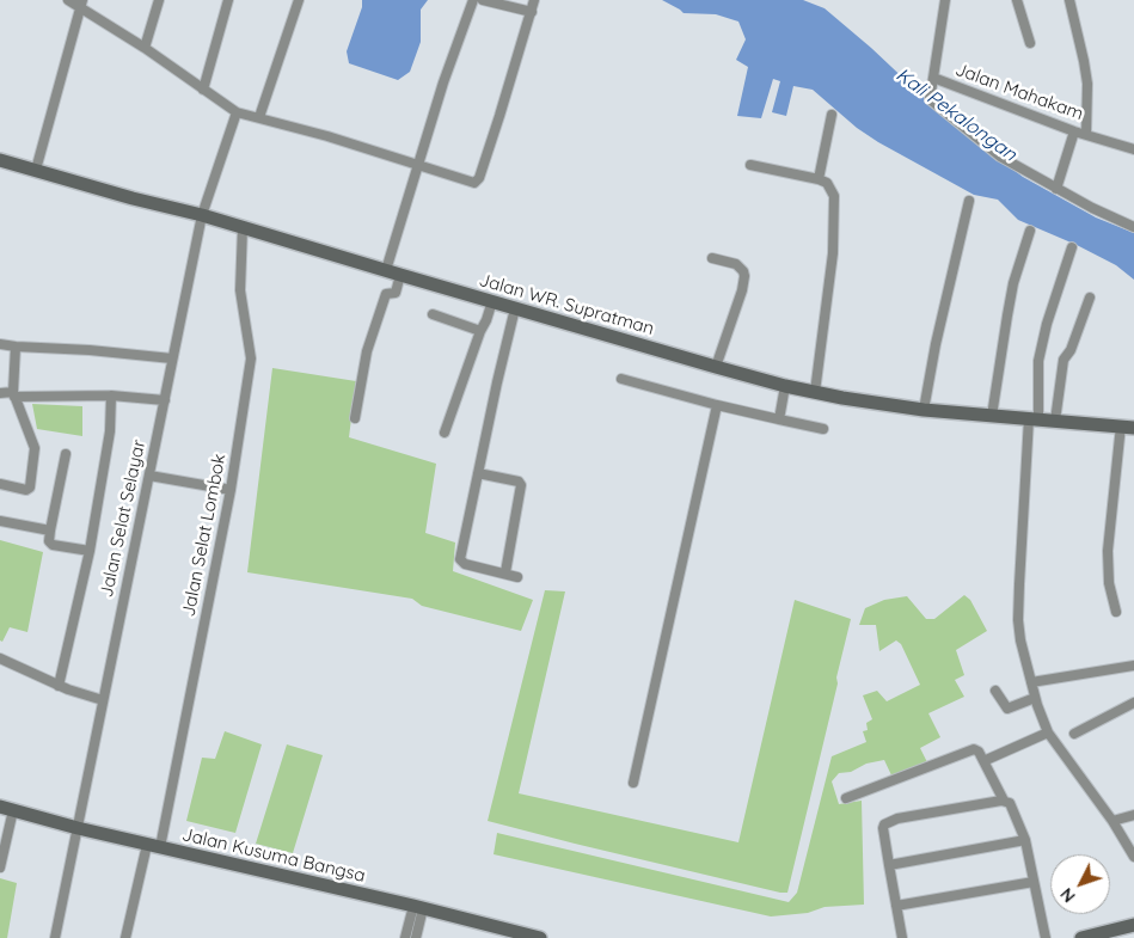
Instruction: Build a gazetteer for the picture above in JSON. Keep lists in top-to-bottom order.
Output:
{
  "streets": {
    "street": [
      "Jalan Mahakam",
      "Jalan WR. Supratman",
      "Jalan Selat Selayar",
      "Jalan Selat Lombok",
      "Jalan Kusuma Bangsa"
    ]
  },
  "crossings": [
    ["Jalan WR. Supratman", "Jalan Selat Selayar"],
    ["Jalan WR. Supratman", "Jalan Selat Lombok"],
    ["Jalan Selat Selayar", "Jalan Kusuma Bangsa"],
    ["Jalan Selat Lombok", "Jalan Kusuma Bangsa"]
  ],
  "water": ["Kali Pekalongan"],
  "north": "bottom left"
}
